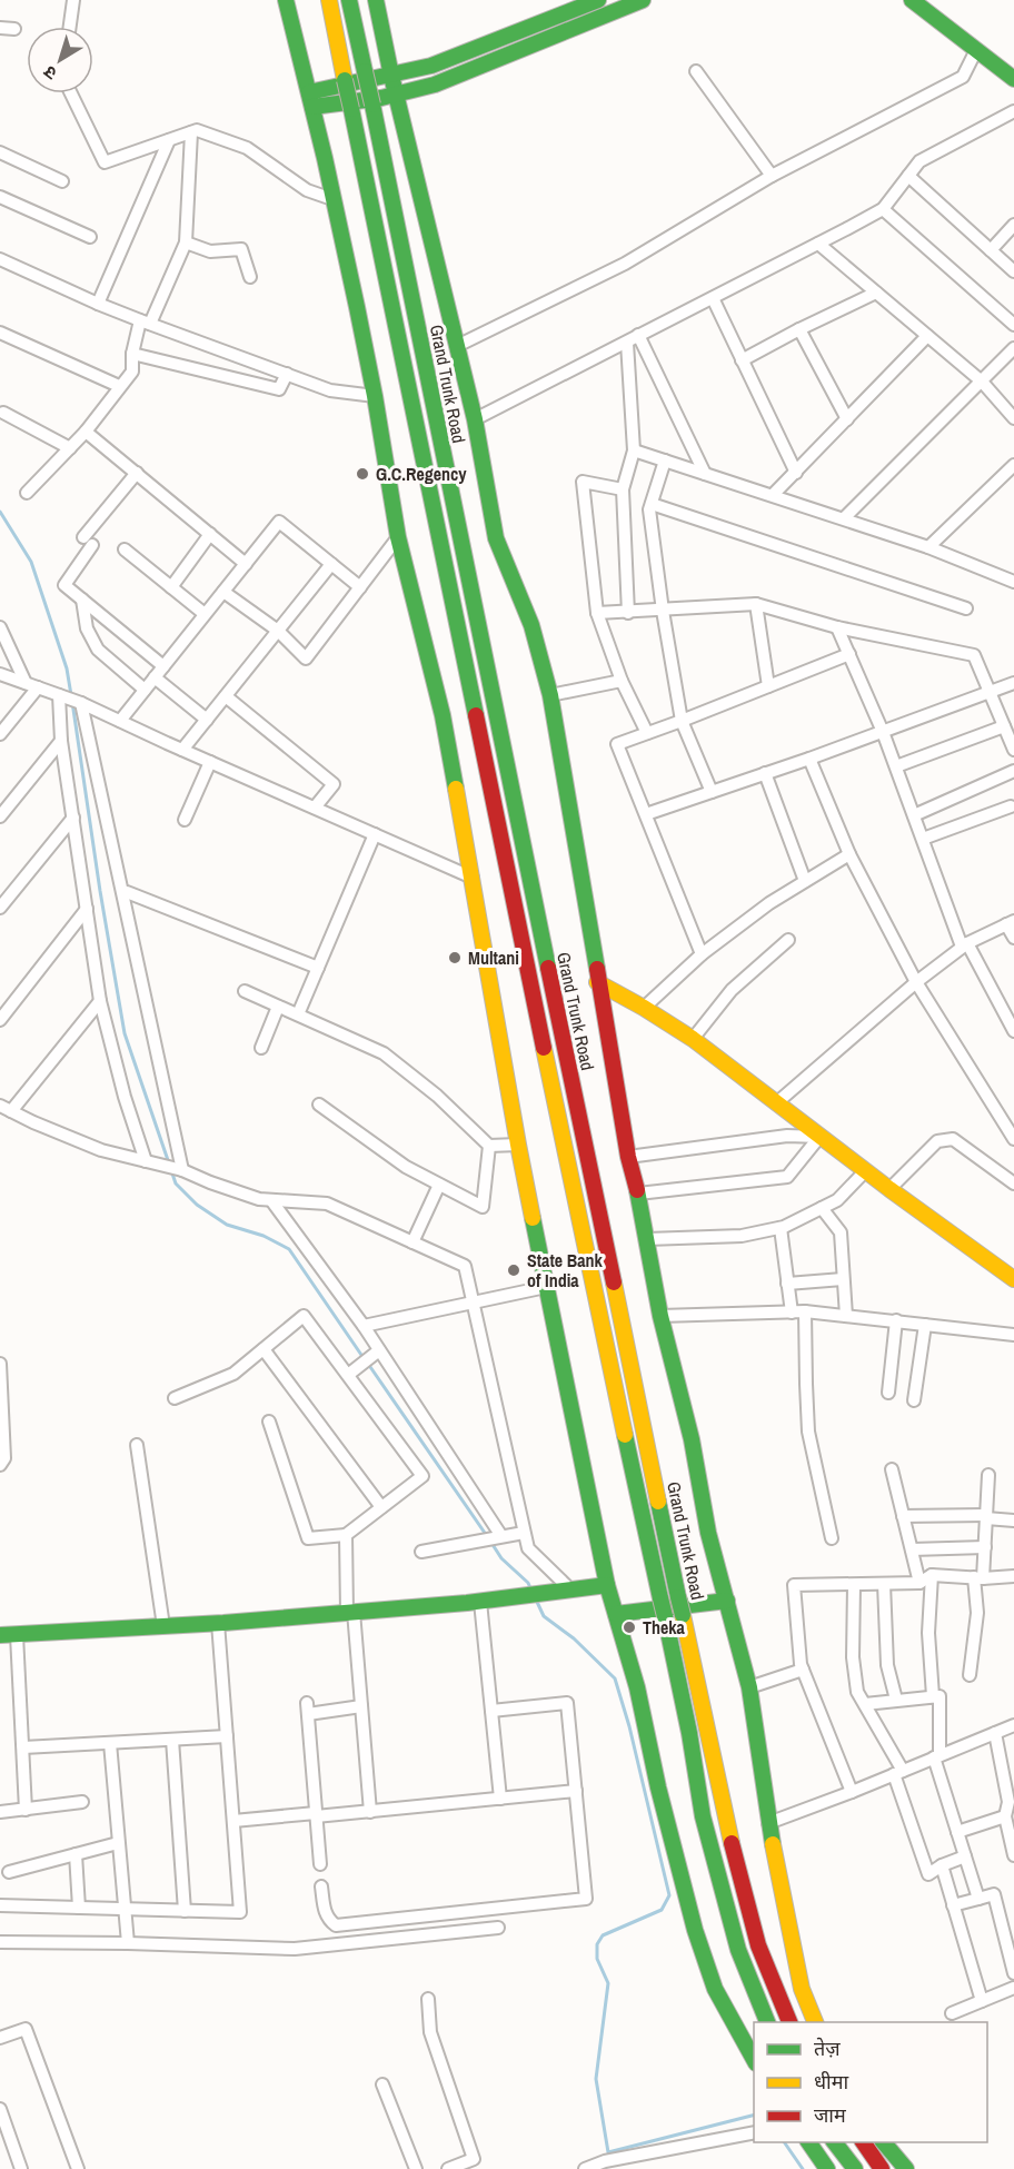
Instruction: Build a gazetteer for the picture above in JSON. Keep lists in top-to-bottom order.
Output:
{
  "streets": {
    "main road": ["Grand Trunk Road"]
  },
  "places": [
    "G.C.Regency",
    "Multani",
    "State Bank of India",
    "Theka"
  ],
  "legend": ["तेज़", "धीमा", "जाम"],
  "north": "bottom left"
}
